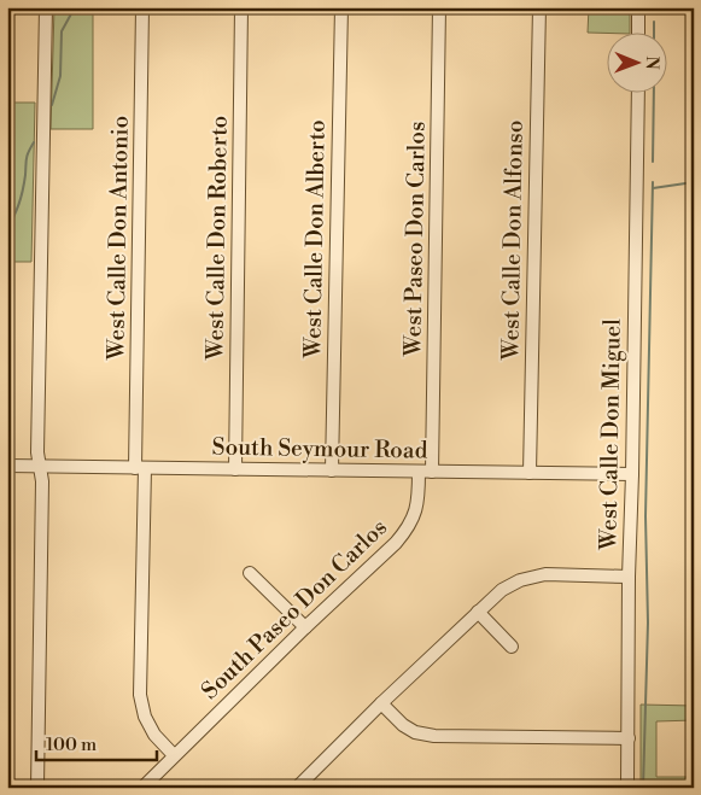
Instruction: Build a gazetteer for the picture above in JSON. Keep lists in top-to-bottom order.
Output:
{
  "streets": {
    "street": [
      "West Calle Don Antonio",
      "West Calle Don Roberto",
      "West Calle Don Alberto",
      "West Paseo Don Carlos",
      "West Calle Don Alfonso",
      "West Calle Don Miguel",
      "South Seymour Road",
      "South Paseo Don Carlos"
    ]
  },
  "crossings": [
    ["West Calle Don Antonio", "South Seymour Road"],
    ["West Calle Don Antonio", "South Paseo Don Carlos"],
    ["West Calle Don Roberto", "South Seymour Road"],
    ["West Calle Don Alberto", "South Seymour Road"],
    ["West Paseo Don Carlos", "South Seymour Road"],
    ["West Calle Don Alfonso", "South Seymour Road"],
    ["West Calle Don Miguel", "South Seymour Road"],
    ["South Seymour Road", "South Paseo Don Carlos"]
  ],
  "scale_bar": "100 m",
  "north": "right"
}
